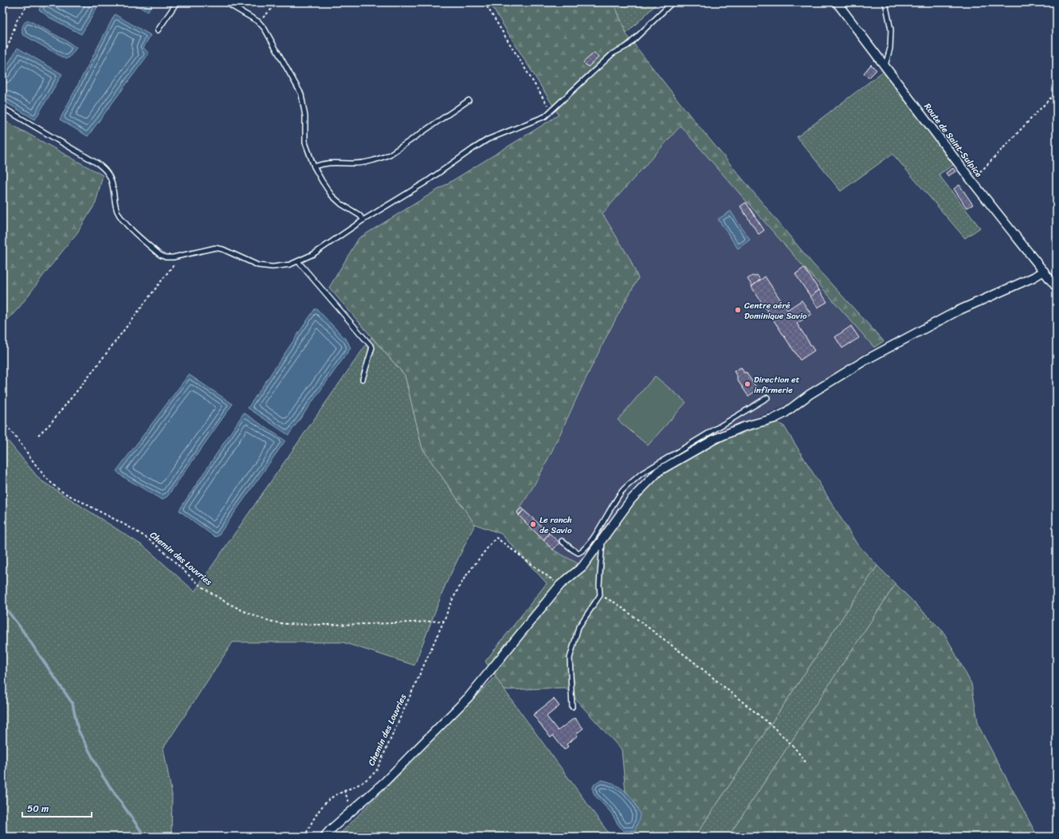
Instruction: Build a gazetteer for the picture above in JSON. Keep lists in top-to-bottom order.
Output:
{
  "streets": {
    "street": ["Route de Saint-Sulpice"],
    "path": ["Chemin des Louvries"]
  },
  "places": ["Centre aéré Dominique Savio", "Direction et infirmerie", "Le ranch de Savio"],
  "scale_bar": "50 m"
}
